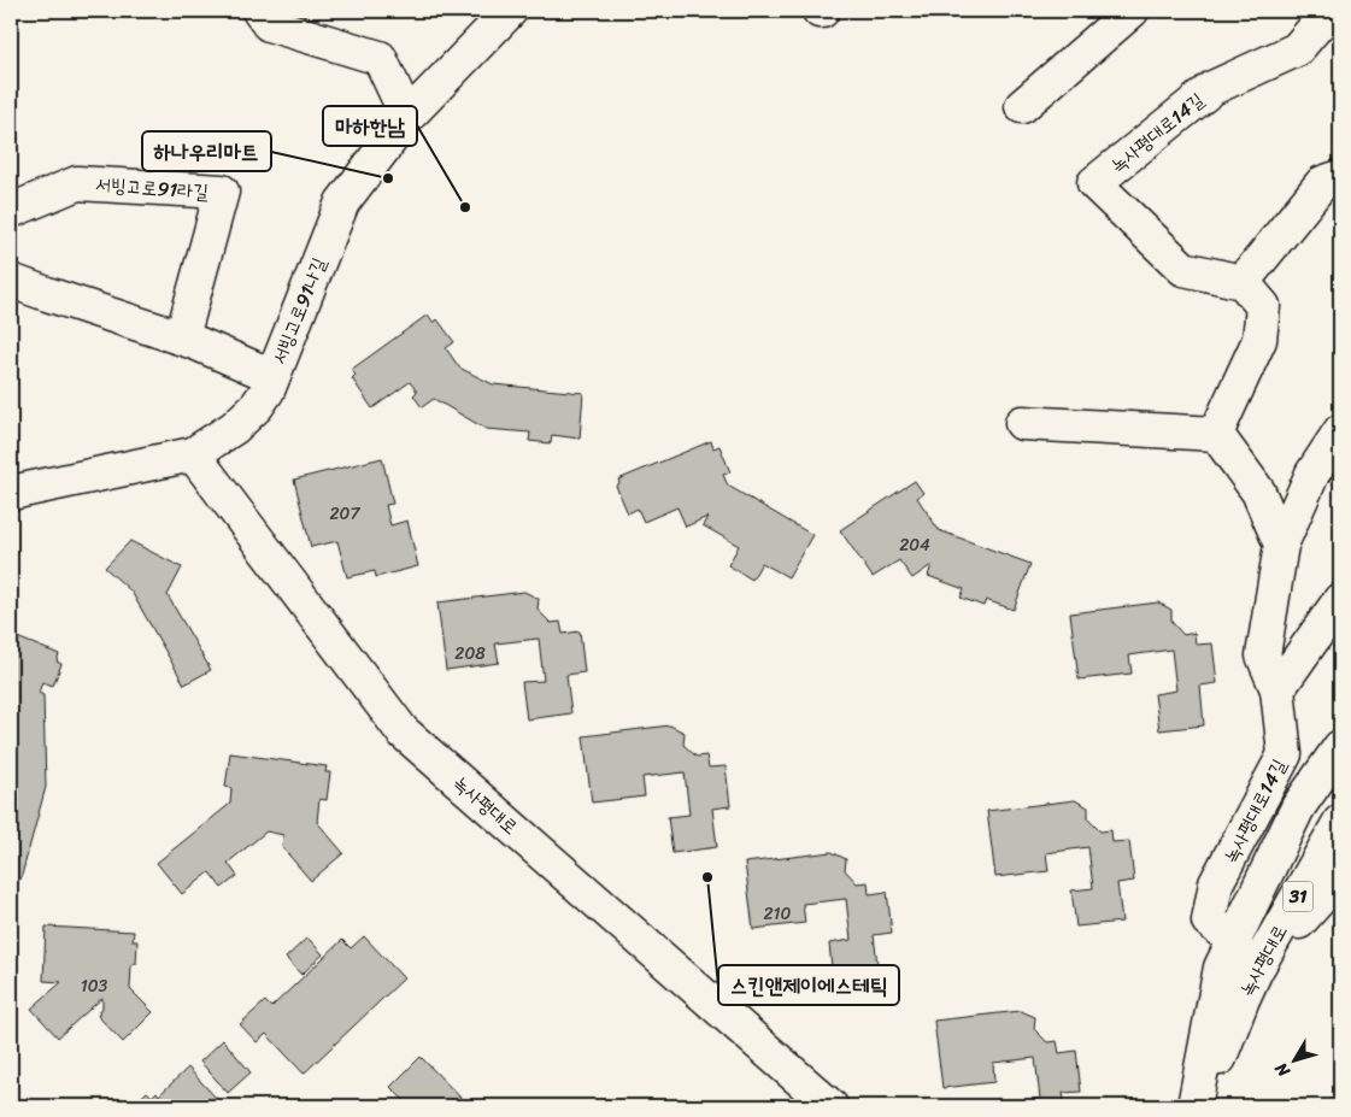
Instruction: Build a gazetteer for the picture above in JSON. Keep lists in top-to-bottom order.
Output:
{
  "streets": {
    "street": [
      "녹사평대로14길",
      "서빙고로91라길",
      "서빙고로91나길",
      "녹사평대로",
      "31"
    ]
  },
  "crossings": [
    ["서빙고로91나길", "녹사평대로"]
  ],
  "places": ["하나우리마트", "마하한남", "스킨앤제이에스테틱"],
  "house_numbers": [
    "207",
    "204",
    "208",
    "210",
    "103"
  ],
  "north": "bottom left"
}
